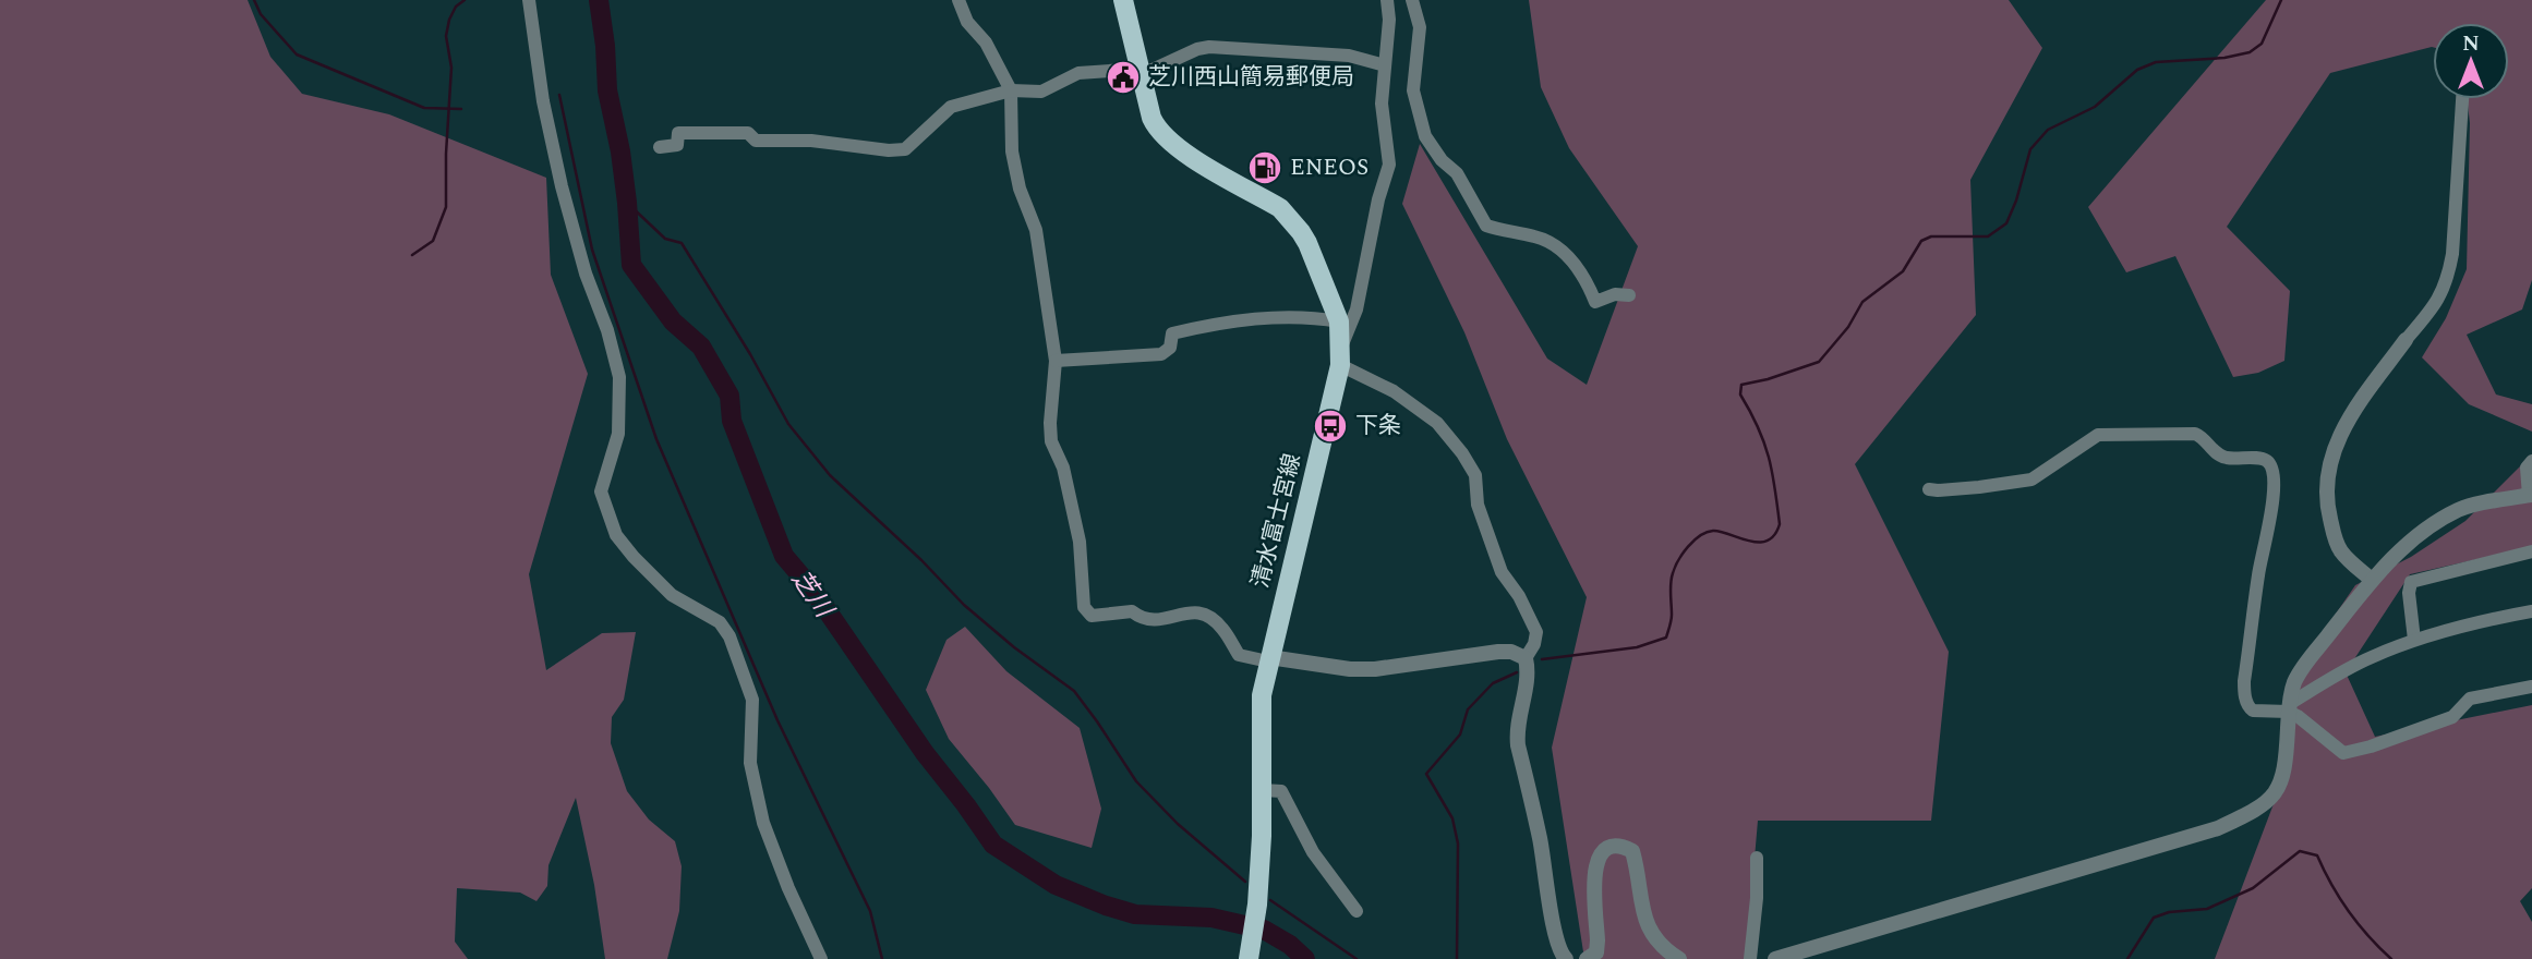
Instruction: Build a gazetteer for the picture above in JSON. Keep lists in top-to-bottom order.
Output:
{
  "streets": {
    "main road": ["清水富士宮線"]
  },
  "water": ["芝川"],
  "places": {
    "public building": ["芝川西山簡易郵便局"],
    "fuel station": ["ENEOS"],
    "bus stop": ["下条"]
  },
  "north": "top"
}
